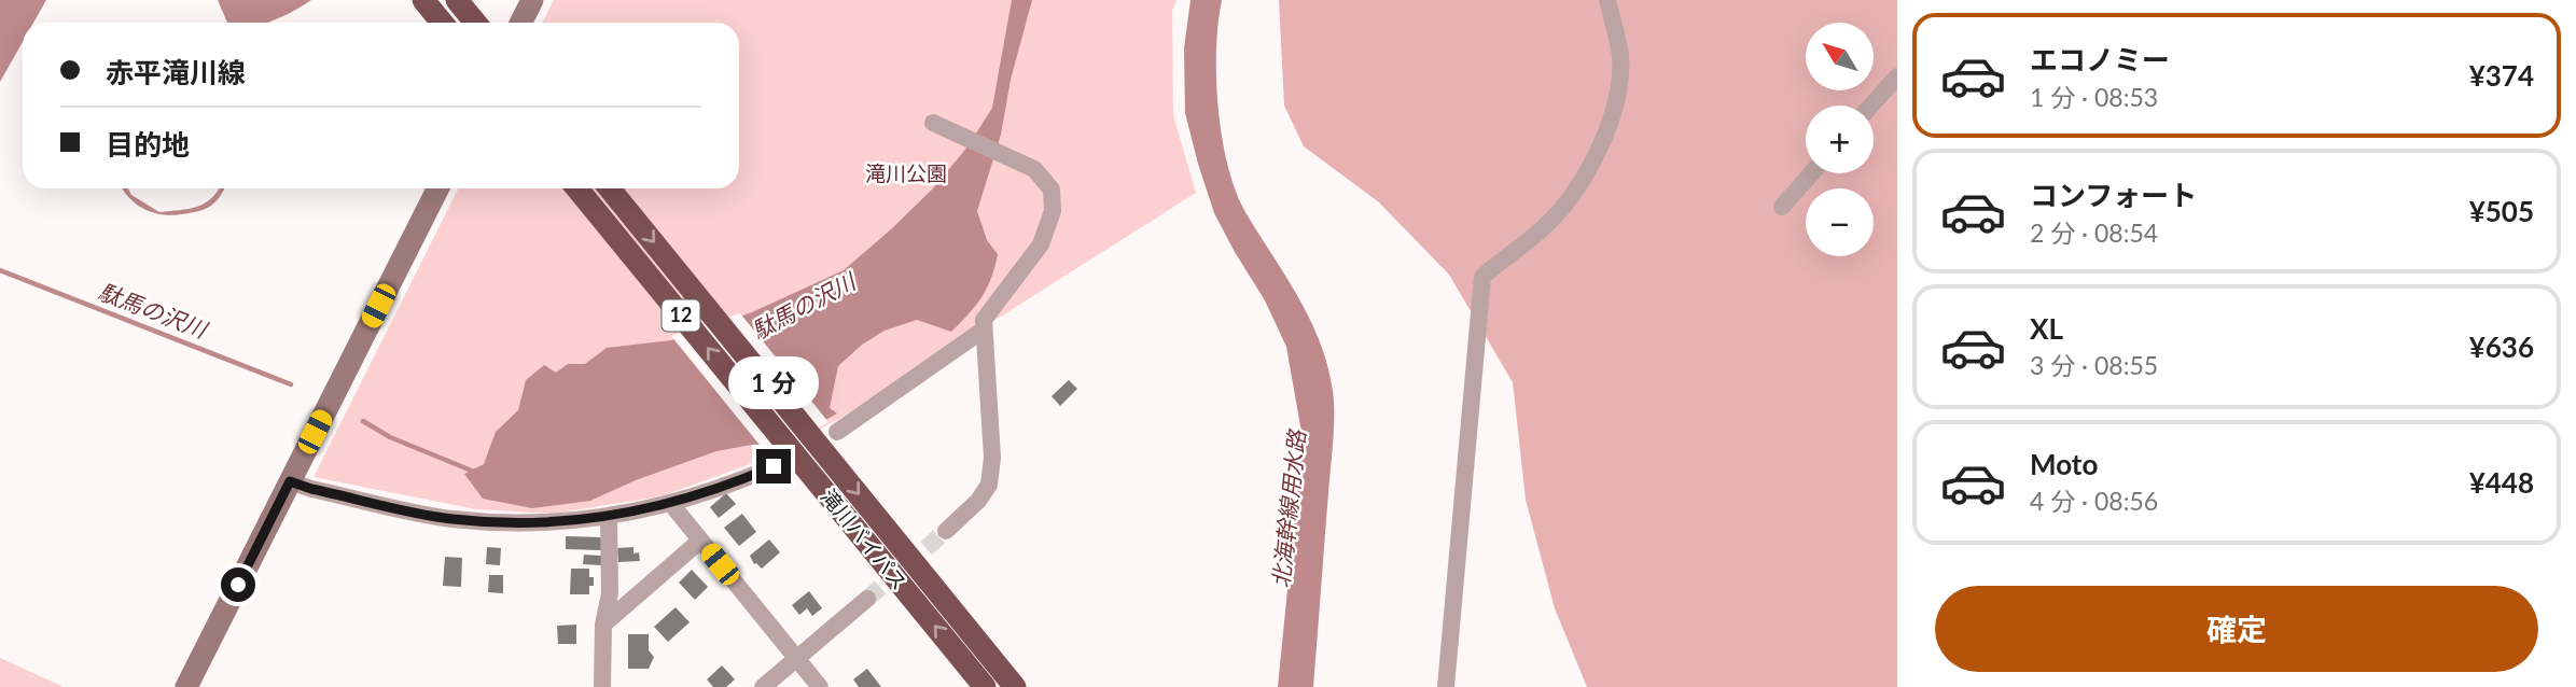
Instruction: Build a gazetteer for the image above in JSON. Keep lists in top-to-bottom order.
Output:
{
  "streets": {
    "highway": ["12", "滝川バイパス"]
  },
  "water": ["駄馬の沢川", "北海幹線用水路"],
  "parks": ["滝川公園"],
  "north": "top left",
  "page": {
    "list": [
      {
        "name": "エコノミー",
        "note": "1 分 · 08:53",
        "value": "¥374"
      },
      {
        "name": "コンフォート",
        "note": "2 分 · 08:54",
        "value": "¥505"
      },
      {
        "name": "XL",
        "note": "3 分 · 08:55",
        "value": "¥636"
      },
      {
        "name": "Moto",
        "note": "4 分 · 08:56",
        "value": "¥448"
      }
    ],
    "map_buttons": ["+", "−"],
    "banner": ["赤平滝川線", "目的地"],
    "bubble": "1 分",
    "buttons": "確定"
  }
}
